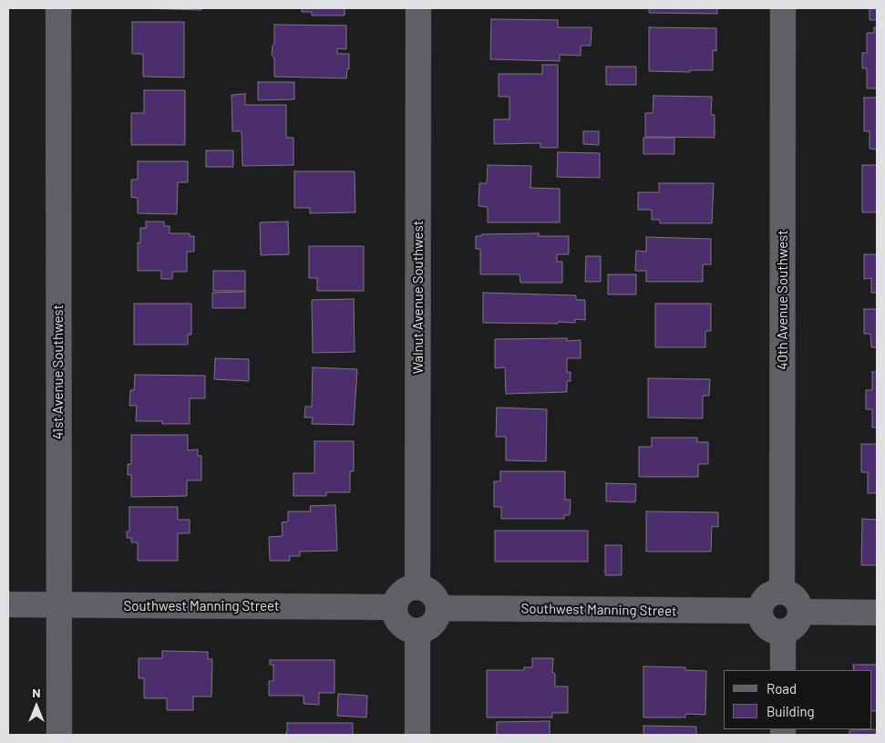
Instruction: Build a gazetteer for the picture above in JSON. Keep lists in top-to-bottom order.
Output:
{
  "streets": {
    "street": [
      "Walnut Avenue Southwest",
      "40th Avenue Southwest",
      "41st Avenue Southwest",
      "Southwest Manning Street"
    ]
  },
  "crossings": [
    ["Walnut Avenue Southwest", "Southwest Manning Street"],
    ["40th Avenue Southwest", "Southwest Manning Street"],
    ["41st Avenue Southwest", "Southwest Manning Street"]
  ],
  "legend": ["Road", "Building"],
  "north": "top"
}
